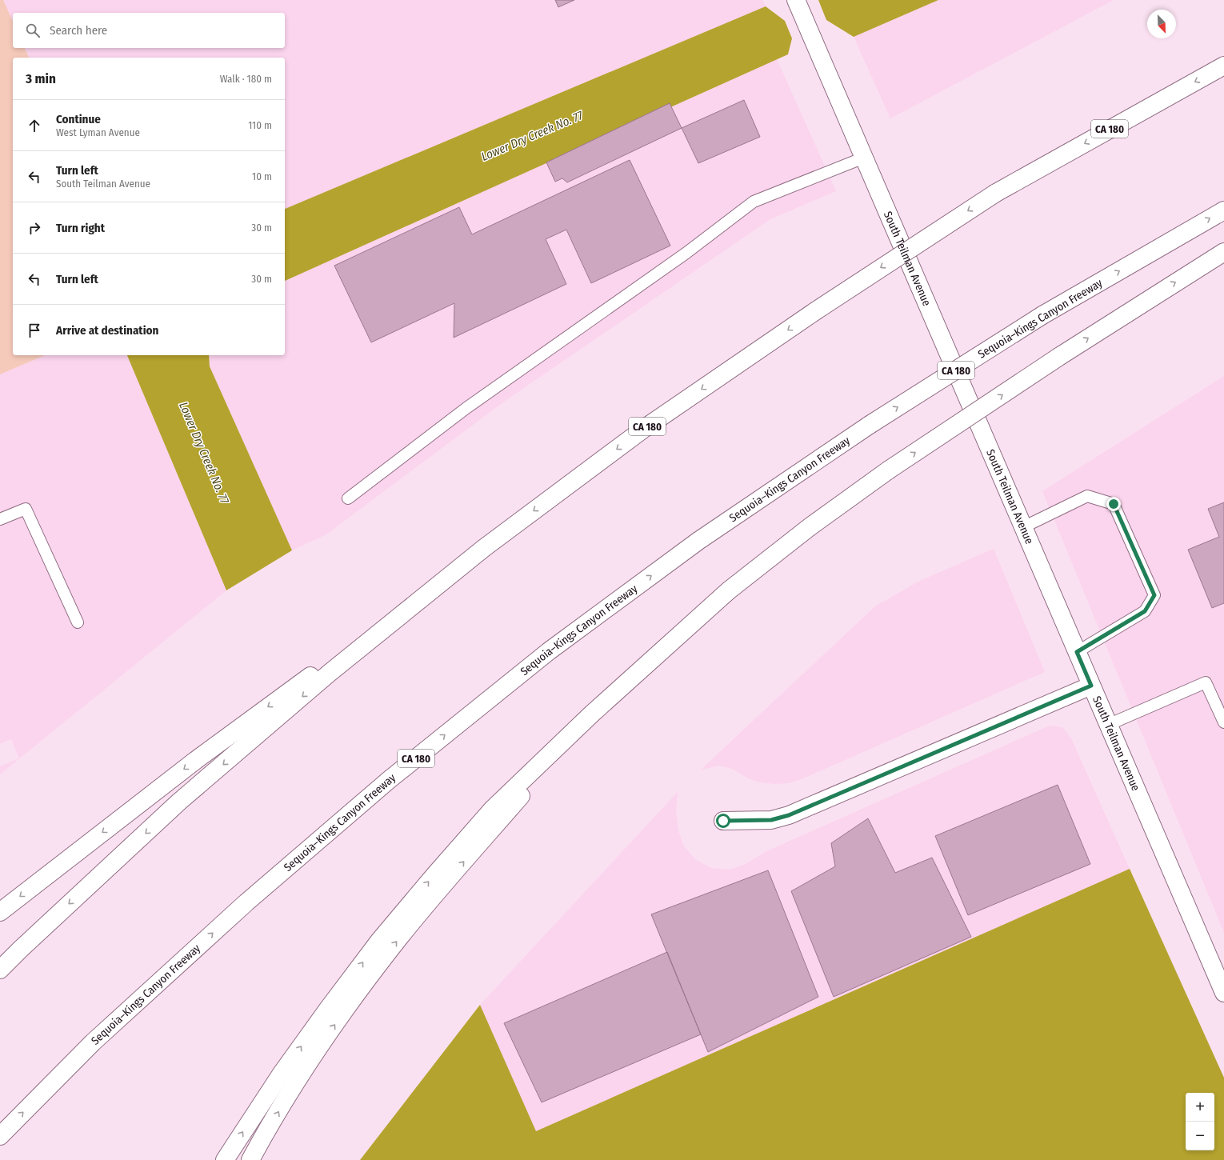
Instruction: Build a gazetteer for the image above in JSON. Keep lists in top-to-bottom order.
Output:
{
  "streets": {
    "main road": ["CA 180", "South Teilman Avenue", "Sequoia–Kings Canyon Freeway"]
  },
  "water": ["Lower Dry Creek No. 77"],
  "north": "bottom right",
  "page": {
    "search": "Search here",
    "heading": ["3 min", "Walk · 180 m"],
    "list": [
      ["Continue", "West Lyman Avenue", "110 m"],
      ["Turn left", "South Teilman Avenue", "10 m"],
      ["Turn right", "30 m"],
      ["Turn left", "30 m"],
      "Arrive at destination"
    ],
    "map_buttons": ["+", "−"]
  }
}
